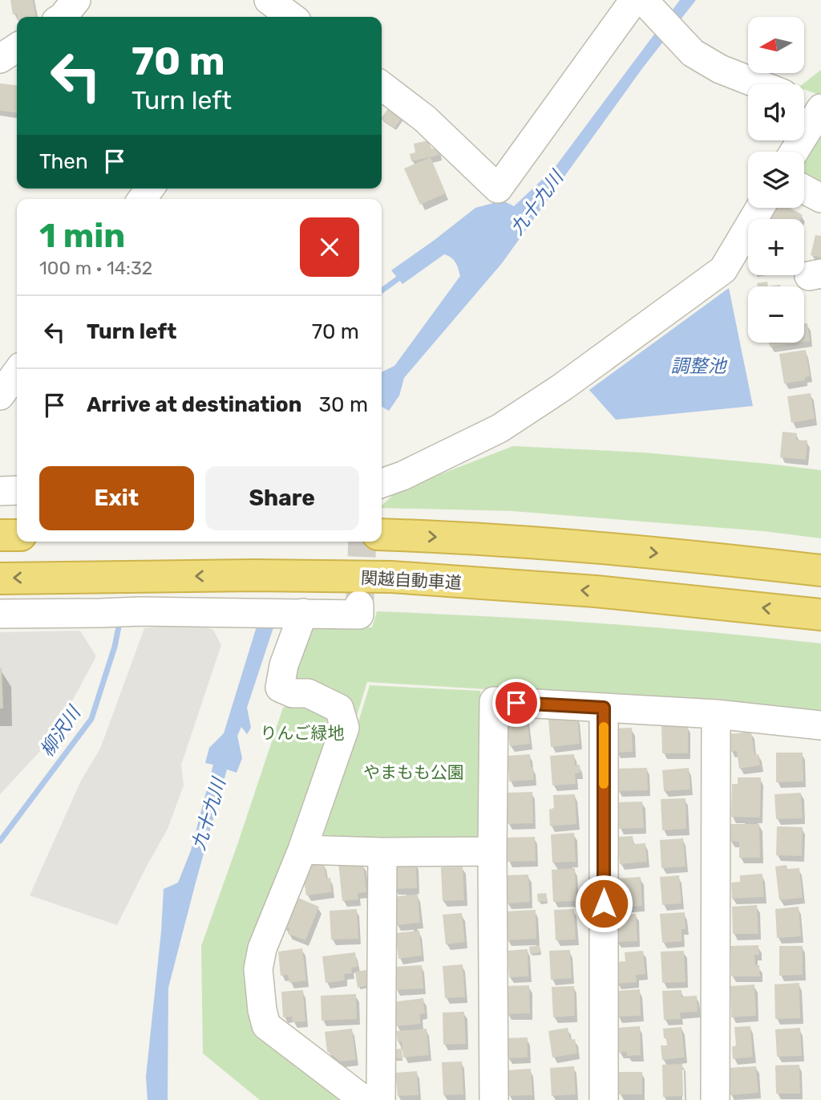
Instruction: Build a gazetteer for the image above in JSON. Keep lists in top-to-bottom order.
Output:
{
  "streets": {
    "highway": ["関越自動車道"]
  },
  "water": ["九十九川", "調整池", "柳沢川"],
  "parks": ["りんご緑地", "やまもも公園"],
  "north": "left",
  "page": {
    "map_buttons": ["+", "−"],
    "turn": ["70 m", "Turn left"],
    "then": "Then",
    "heading": ["1 min", "100 m · 14:32"],
    "list": [
      {
        "name": "Turn left",
        "value": "70 m"
      },
      {
        "name": "Arrive at destination",
        "value": "30 m"
      }
    ],
    "buttons": ["Exit", "Share"]
  }
}
